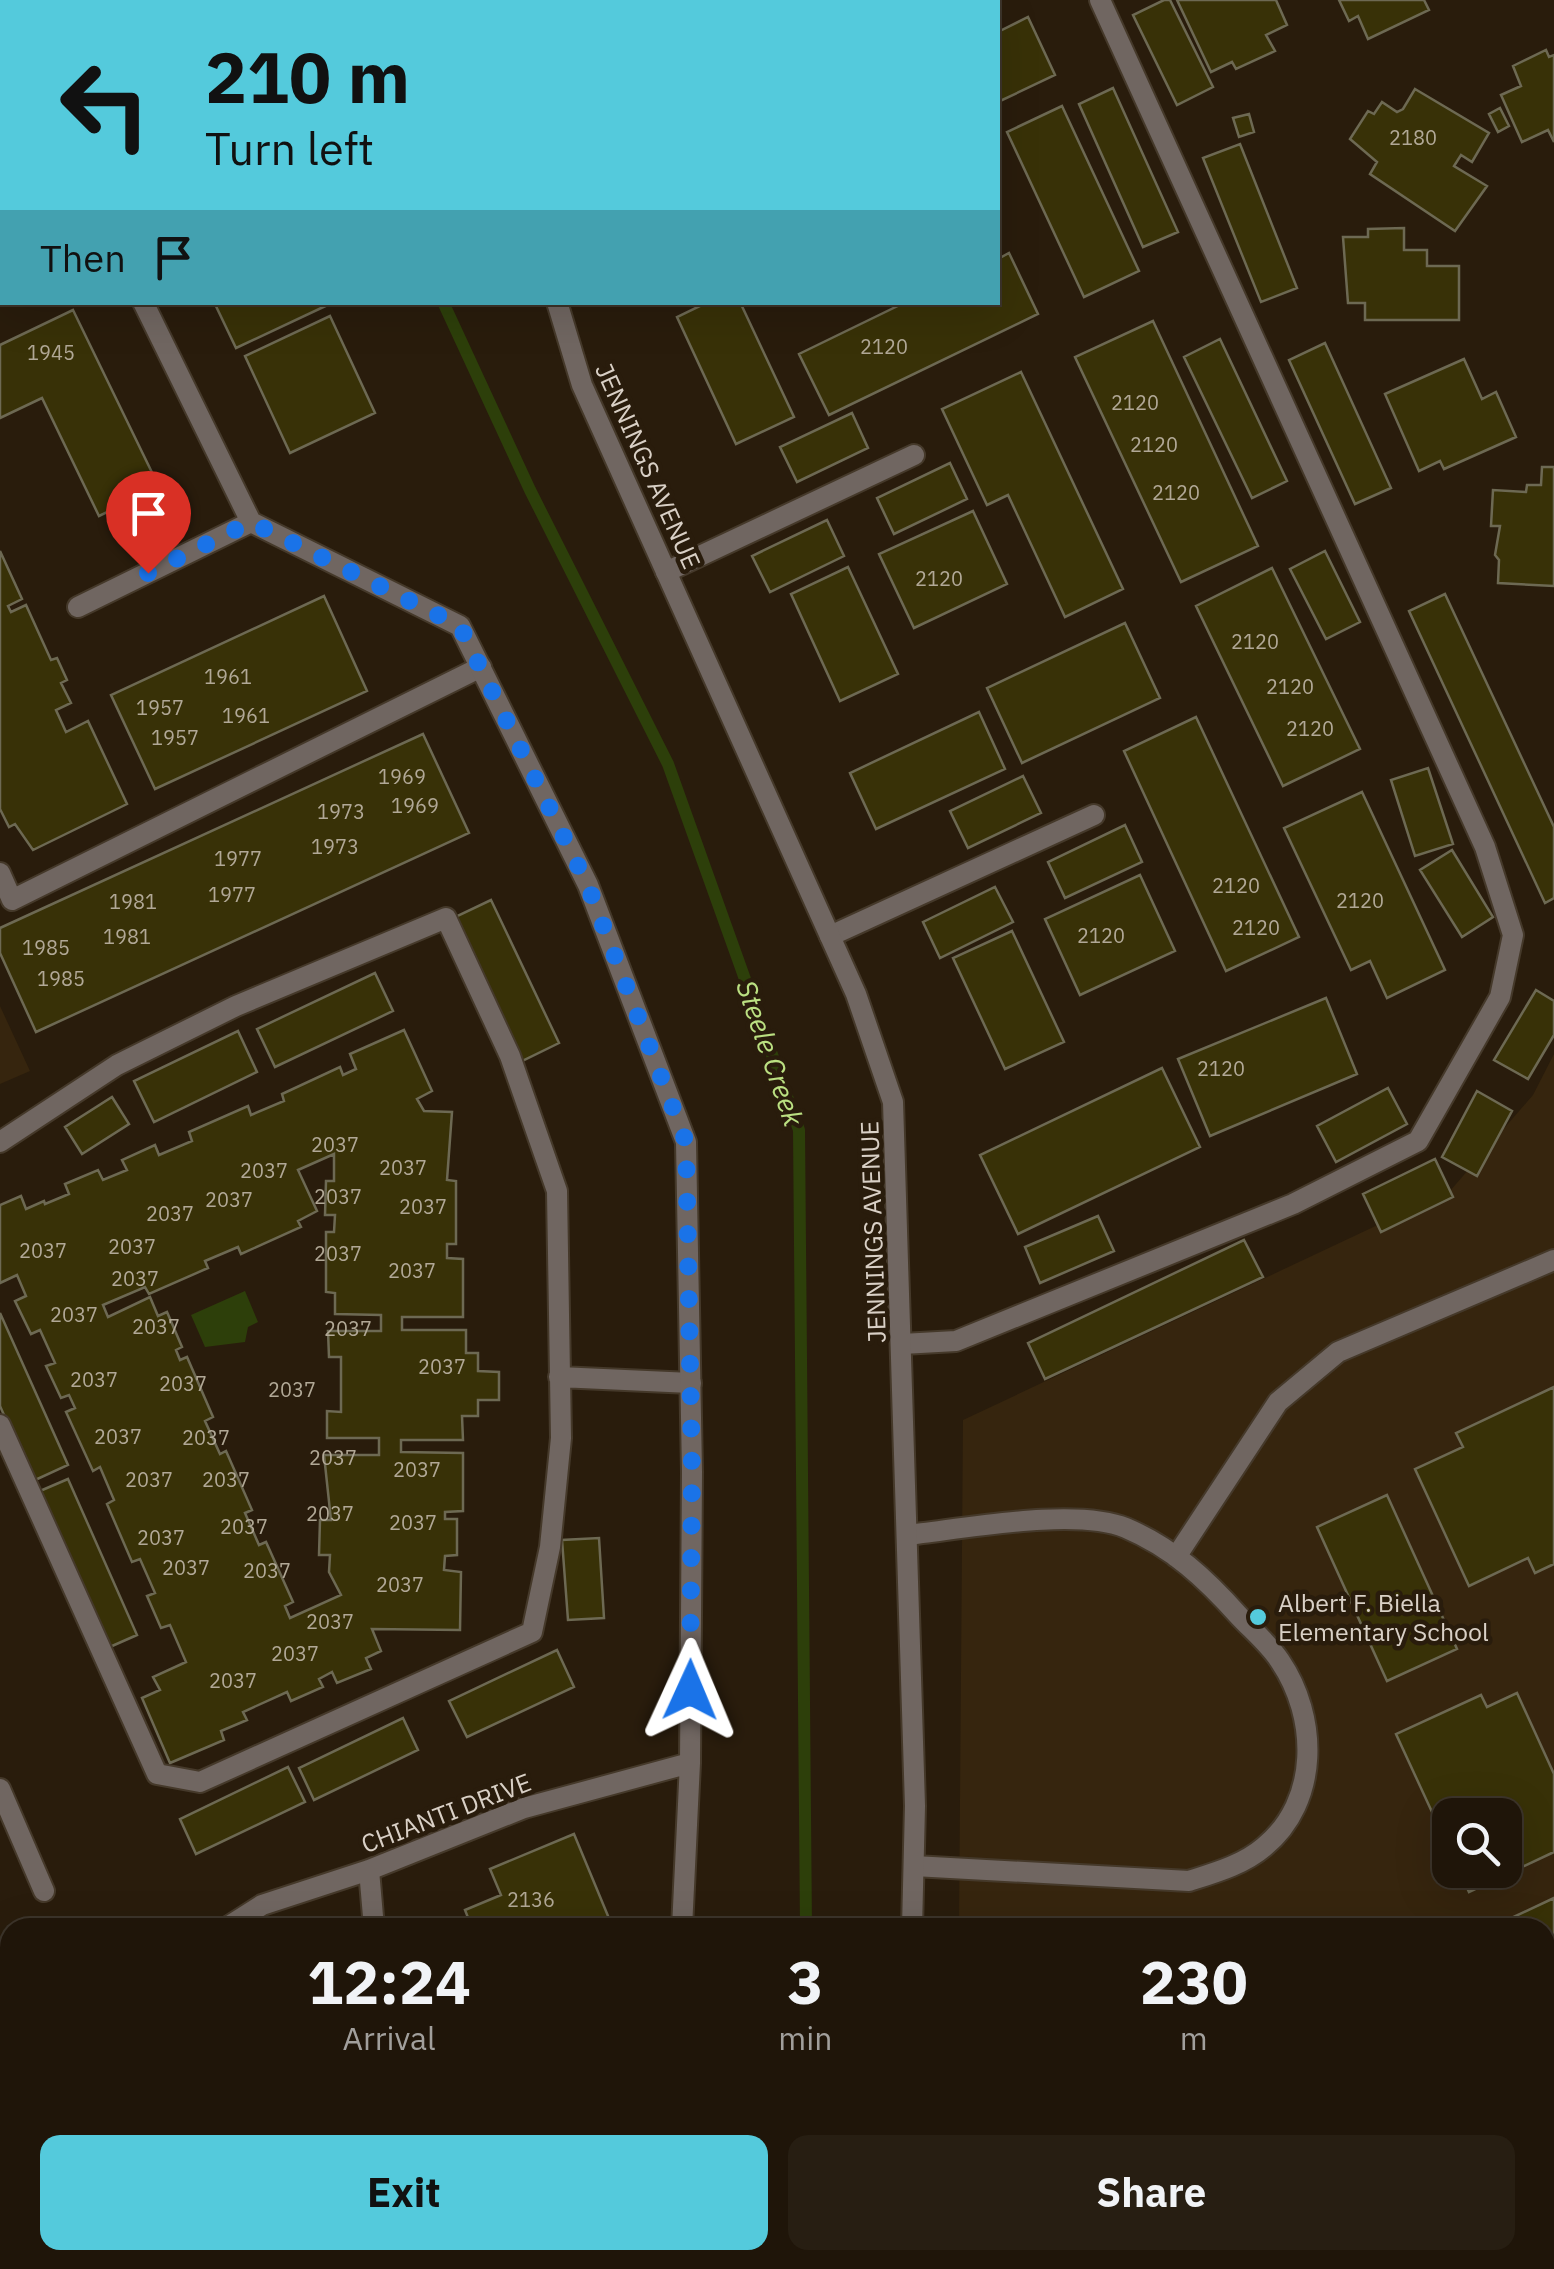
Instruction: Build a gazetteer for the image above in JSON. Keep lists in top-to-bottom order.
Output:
{
  "streets": {
    "street": ["JENNINGS AVENUE", "CHIANTI DRIVE"]
  },
  "water": ["Steele Creek"],
  "places": ["Albert F. Biella Elementary School"],
  "house_numbers": [
    "2180",
    "2120",
    "1945",
    "2120",
    "2120",
    "2120",
    "2120",
    "2120",
    "1961",
    "2120",
    "1957",
    "1961",
    "2120",
    "1957",
    "1969",
    "1969",
    "1973",
    "1973",
    "1977",
    "2120",
    "1977",
    "2120",
    "1981",
    "2120",
    "2120",
    "1981",
    "1985",
    "1985",
    "2120",
    "2037",
    "2037",
    "2037",
    "2037",
    "2037",
    "2037",
    "2037",
    "2037",
    "2037",
    "2037",
    "2037",
    "2037",
    "2037",
    "2037",
    "2037",
    "2037",
    "2037",
    "2037",
    "2037",
    "2037",
    "2037",
    "2037",
    "2037",
    "2037",
    "2037",
    "2037",
    "2037",
    "2037",
    "2037",
    "2037",
    "2037",
    "2037",
    "2037",
    "2037",
    "2037",
    "2136"
  ],
  "page": {
    "turn": ["210 m", "Turn left"],
    "then": "Then",
    "eta": [
      "12:24",
      "Arrival",
      "3",
      "min",
      "230",
      "m"
    ],
    "buttons": ["Exit", "Share"]
  }
}
